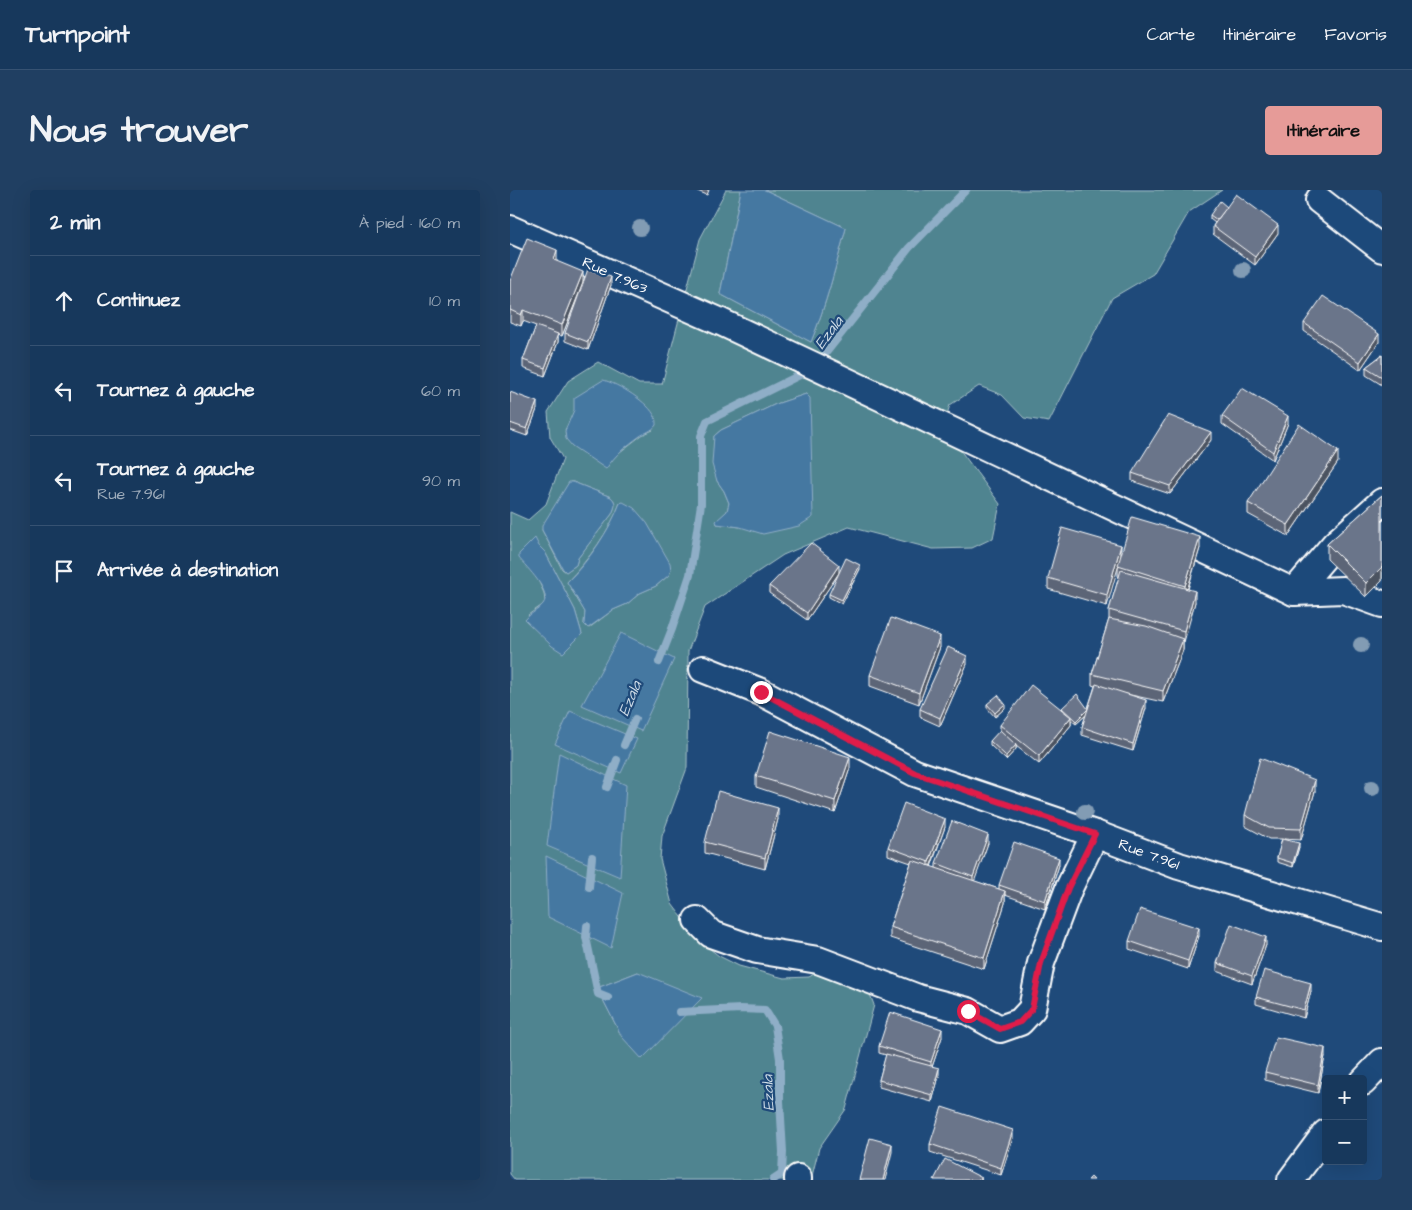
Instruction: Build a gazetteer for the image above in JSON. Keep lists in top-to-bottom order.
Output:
{
  "streets": {
    "street": ["Rue 7.963", "Rue 7.961"]
  },
  "water": ["Ezala"],
  "page": {
    "header": "Turnpoint",
    "nav": ["Carte", "Itinéraire", "Favoris"],
    "title": "Nous trouver",
    "buttons": "Itinéraire",
    "heading": ["2 min", "À pied · 160 m"],
    "list": [
      ["Continuez", "10 m"],
      ["Tournez à gauche", "60 m"],
      ["Tournez à gauche", "Rue 7.961", "90 m"],
      "Arrivée à destination"
    ],
    "map_buttons": ["+", "−"]
  }
}
